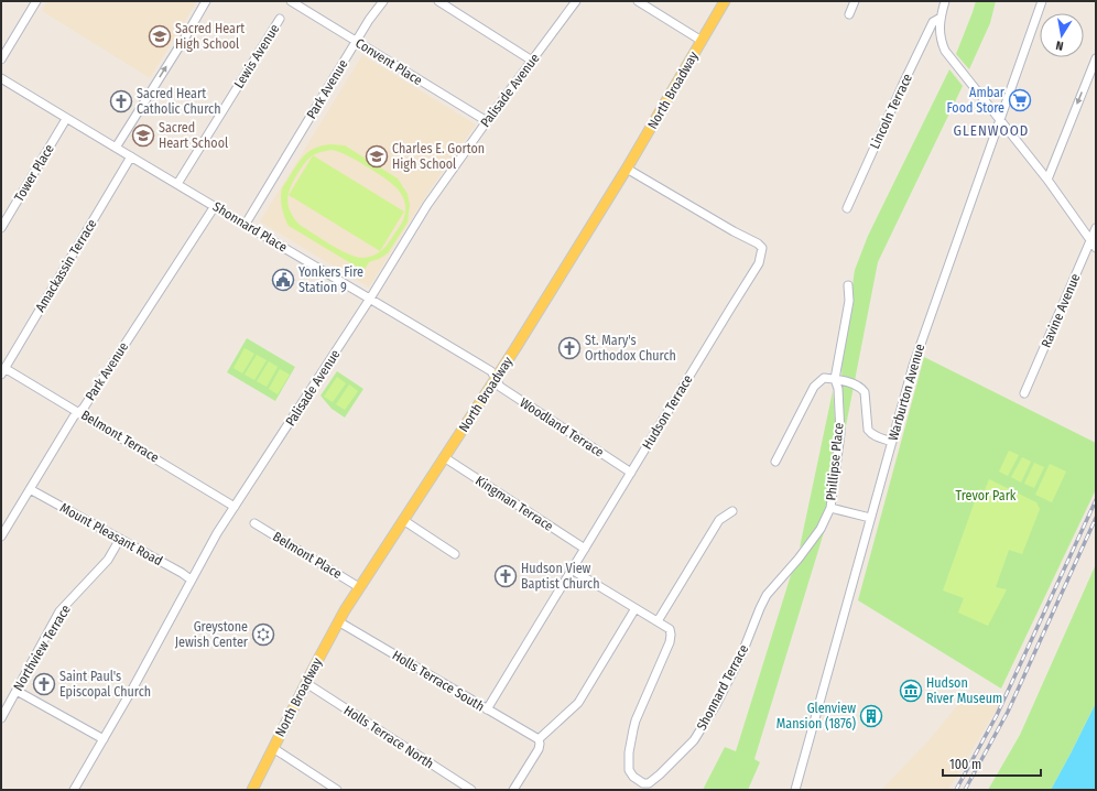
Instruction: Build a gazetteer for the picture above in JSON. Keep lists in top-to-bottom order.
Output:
{
  "streets": {
    "main road": ["North Broadway"],
    "street": [
      "Lewis Avenue",
      "Convent Place",
      "Park Avenue",
      "Palisade Avenue",
      "Lincoln Terrace",
      "Tower Place",
      "Shonnard Place",
      "Amackassin Terrace",
      "Ravine Avenue",
      "Warburton Avenue",
      "Hudson Terrace",
      "Woodland Terrace",
      "Belmont Terrace",
      "Phillipse Place",
      "Kingman Terrace",
      "Mount Pleasant Road",
      "Belmont Place",
      "Northview Terrace",
      "Holls Terrace South",
      "Shonnard Terrace",
      "Holls Terrace North"
    ]
  },
  "crossings": [
    ["Lewis Avenue", "Shonnard Place"],
    ["Convent Place", "Park Avenue"],
    ["Convent Place", "Palisade Avenue"],
    ["Park Avenue", "Shonnard Place"],
    ["Park Avenue", "Belmont Terrace"],
    ["Park Avenue", "Mount Pleasant Road"],
    ["Palisade Avenue", "Shonnard Place"],
    ["Palisade Avenue", "Belmont Terrace"],
    ["Palisade Avenue", "Mount Pleasant Road"],
    ["North Broadway", "Shonnard Place"],
    ["North Broadway", "Hudson Terrace"],
    ["North Broadway", "Woodland Terrace"],
    ["North Broadway", "Kingman Terrace"],
    ["North Broadway", "Belmont Place"],
    ["North Broadway", "Holls Terrace South"],
    ["North Broadway", "Holls Terrace North"],
    ["Tower Place", "Shonnard Place"],
    ["Shonnard Place", "Amackassin Terrace"],
    ["Shonnard Place", "Woodland Terrace"],
    ["Amackassin Terrace", "Belmont Terrace"],
    ["Hudson Terrace", "Woodland Terrace"],
    ["Hudson Terrace", "Kingman Terrace"],
    ["Hudson Terrace", "Holls Terrace South"],
    ["Hudson Terrace", "Shonnard Terrace"],
    ["Phillipse Place", "Shonnard Terrace"],
    ["Mount Pleasant Road", "Northview Terrace"]
  ],
  "districts": ["GLENWOOD"],
  "parks": ["Trevor Park"],
  "places": {
    "school or university": ["Sacred Heart High School", "Sacred Heart School", "Charles E. Gorton High School"],
    "supermarket": ["Ambar Food Store"],
    "church": [
      "Sacred Heart Catholic Church",
      "St. Mary's Orthodox Church",
      "Hudson View Baptist Church",
      "Saint Paul's Episcopal Church"
    ],
    "public building": ["Yonkers Fire Station 9"],
    "synagogue": ["Greystone Jewish Center"],
    "museum": ["Hudson River Museum"],
    "building": ["Glenview Mansion (1876)"]
  },
  "scale_bar": "100 m",
  "north": "bottom"
}
